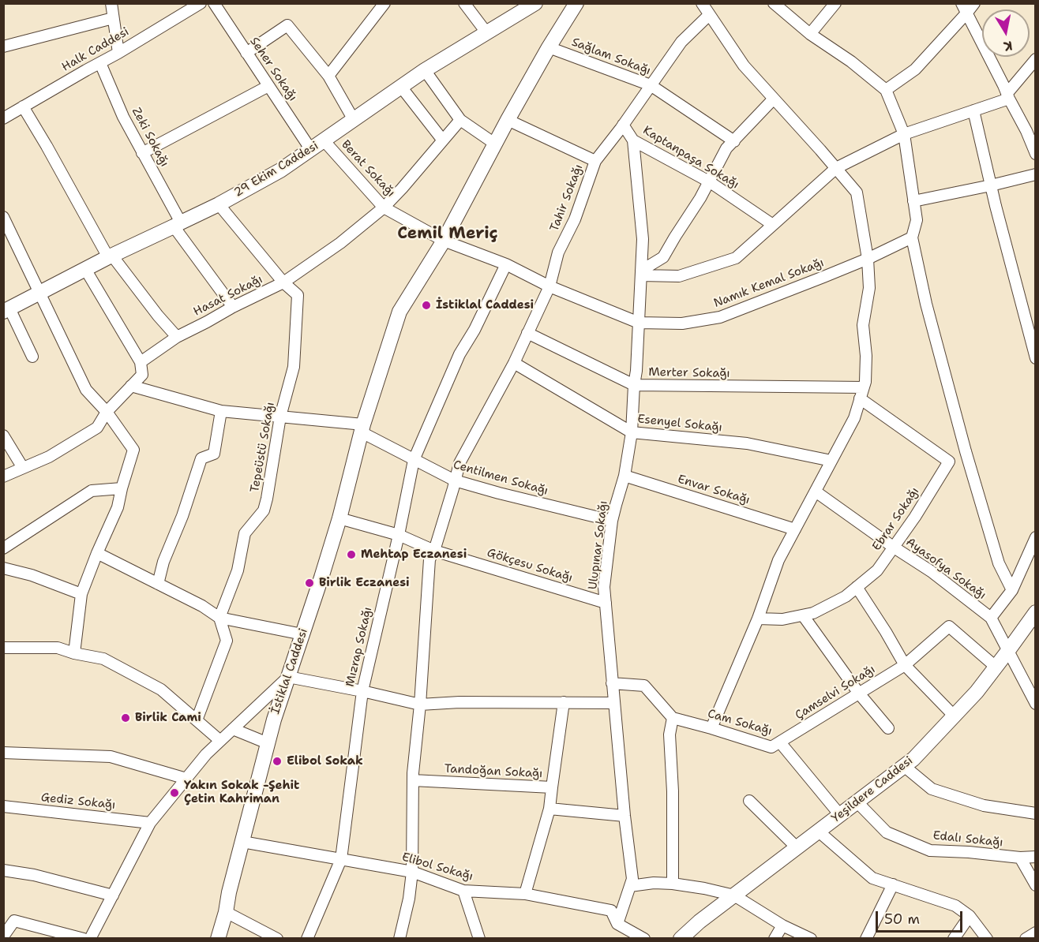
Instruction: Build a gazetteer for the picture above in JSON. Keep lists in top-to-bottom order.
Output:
{
  "streets": {
    "street": [
      "Halk Caddesi",
      "Sağlam Sokağı",
      "Seher Sokağı",
      "Zeki Sokağı",
      "Kaptanpaşa Sokağı",
      "Berat Sokağı",
      "29 Ekim Caddesi",
      "Tahir Sokağı",
      "Namık Kemal Sokağı",
      "Hasat Sokağı",
      "Merter Sokağı",
      "Esenyel Sokağı",
      "Tepeüstü Sokağı",
      "Centilmen Sokağı",
      "Envar Sokağı",
      "Ebrar Sokağı",
      "Ulupınar Sokağı",
      "Gökçesu Sokağı",
      "Ayasofya Sokağı",
      "Mızrap Sokağı",
      "İstiklal Caddesi",
      "Çamselvi Sokağı",
      "Cam Sokağı",
      "Tandoğan Sokağı",
      "Yeşildere Caddesi",
      "Gediz Sokağı",
      "Edalı Sokağı",
      "Elibol Sokağı"
    ]
  },
  "crossings": [
    ["Halk Caddesi", "Zeki Sokağı"],
    ["Sağlam Sokağı", "Tahir Sokağı"],
    ["Sağlam Sokağı", "İstiklal Caddesi"],
    ["Seher Sokağı", "29 Ekim Caddesi"],
    ["Zeki Sokağı", "29 Ekim Caddesi"],
    ["Zeki Sokağı", "Hasat Sokağı"],
    ["Kaptanpaşa Sokağı", "Tahir Sokağı"],
    ["Kaptanpaşa Sokağı", "Ulupınar Sokağı"],
    ["Berat Sokağı", "29 Ekim Caddesi"],
    ["Berat Sokağı", "Namık Kemal Sokağı"],
    ["Berat Sokağı", "Hasat Sokağı"],
    ["Berat Sokağı", "Mızrap Sokağı"],
    ["Berat Sokağı", "İstiklal Caddesi"],
    ["Tahir Sokağı", "Namık Kemal Sokağı"],
    ["Tahir Sokağı", "Merter Sokağı"],
    ["Tahir Sokağı", "Esenyel Sokağı"],
    ["Tahir Sokağı", "Centilmen Sokağı"],
    ["Tahir Sokağı", "Gökçesu Sokağı"],
    ["Tahir Sokağı", "Tandoğan Sokağı"],
    ["Tahir Sokağı", "Elibol Sokağı"],
    ["Namık Kemal Sokağı", "Ulupınar Sokağı"],
    ["Namık Kemal Sokağı", "Mızrap Sokağı"],
    ["Hasat Sokağı", "Tepeüstü Sokağı"],
    ["Merter Sokağı", "Ulupınar Sokağı"],
    ["Esenyel Sokağı", "Ulupınar Sokağı"],
    ["Centilmen Sokağı", "Ulupınar Sokağı"],
    ["Centilmen Sokağı", "Mızrap Sokağı"],
    ["Centilmen Sokağı", "İstiklal Caddesi"],
    ["Envar Sokağı", "Ulupınar Sokağı"],
    ["Ebrar Sokağı", "Ayasofya Sokağı"],
    ["Ulupınar Sokağı", "Gökçesu Sokağı"],
    ["Ulupınar Sokağı", "Elibol Sokağı"],
    ["Gökçesu Sokağı", "Mızrap Sokağı"],
    ["Gökçesu Sokağı", "İstiklal Caddesi"],
    ["Mızrap Sokağı", "Elibol Sokağı"],
    ["İstiklal Caddesi", "Elibol Sokağı"],
    ["Çamselvi Sokağı", "Cam Sokağı"],
    ["Çamselvi Sokağı", "Yeşildere Caddesi"],
    ["Cam Sokağı", "Yeşildere Caddesi"],
    ["Tandoğan Sokağı", "Elibol Sokağı"],
    ["Yeşildere Caddesi", "Edalı Sokağı"]
  ],
  "districts": ["Cemil Meriç"],
  "places": [
    "İstiklal Caddesi",
    "Mehtap Eczanesi",
    "Birlik Eczanesi",
    "Birlik Cami",
    "Elibol Sokak",
    "Yakın Sokak -Şehit Çetin Kahriman"
  ],
  "scale_bar": "50 m",
  "north": "bottom"
}
